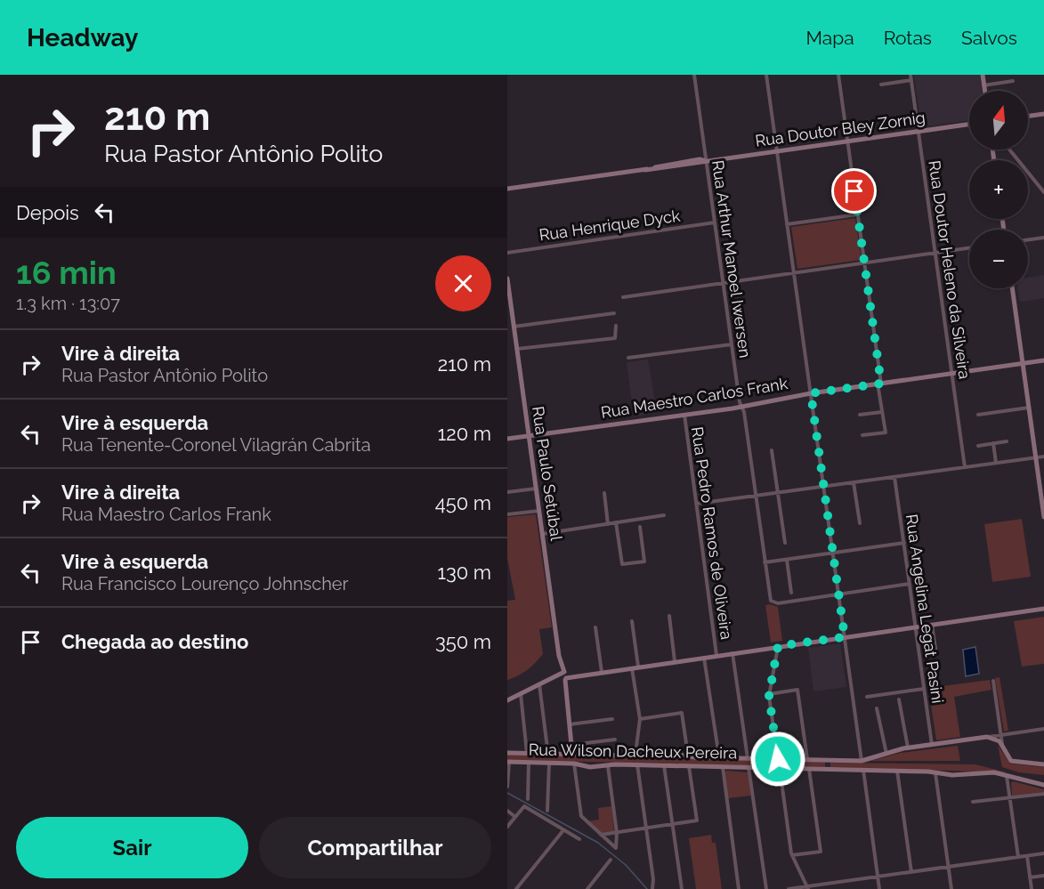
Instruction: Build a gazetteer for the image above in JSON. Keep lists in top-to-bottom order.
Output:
{
  "streets": {
    "main road": [
      "Rua Doutor Bley Zornig",
      "Rua Maestro Carlos Frank",
      "Rua Paulo Setúbal",
      "Rua Wilson Dacheux Pereira"
    ],
    "street": [
      "Rua Henrique Dyck",
      "Rua Arthur Manoel Iwersen",
      "Rua Doutor Heleno da Silveira",
      "Rua Pedro Ramos de Oliveira",
      "Rua Angelina Legat Pasini"
    ]
  },
  "crossings": [
    ["Rua Doutor Bley Zornig", "Rua Arthur Manoel Iwersen"],
    ["Rua Doutor Bley Zornig", "Rua Doutor Heleno da Silveira"],
    ["Rua Henrique Dyck", "Rua Arthur Manoel Iwersen"],
    ["Rua Arthur Manoel Iwersen", "Rua Maestro Carlos Frank"],
    ["Rua Doutor Heleno da Silveira", "Rua Maestro Carlos Frank"],
    ["Rua Maestro Carlos Frank", "Rua Paulo Setúbal"],
    ["Rua Maestro Carlos Frank", "Rua Pedro Ramos de Oliveira"],
    ["Rua Paulo Setúbal", "Rua Wilson Dacheux Pereira"],
    ["Rua Angelina Legat Pasini", "Rua Wilson Dacheux Pereira"]
  ],
  "north": "top",
  "page": {
    "header": "Headway",
    "nav": ["Mapa", "Rotas", "Salvos"],
    "turn": ["210 m", "Rua Pastor Antônio Polito"],
    "map_buttons": ["+", "−"],
    "then": "Depois",
    "heading": ["16 min", "1.3 km · 13:07"],
    "list": [
      {
        "name": "Vire à direita",
        "note": "Rua Pastor Antônio Polito",
        "value": "210 m"
      },
      {
        "name": "Vire à esquerda",
        "note": "Rua Tenente-Coronel Vilagrán Cabrita",
        "value": "120 m"
      },
      {
        "name": "Vire à direita",
        "note": "Rua Maestro Carlos Frank",
        "value": "450 m"
      },
      {
        "name": "Vire à esquerda",
        "note": "Rua Francisco Lourenço Johnscher",
        "value": "130 m"
      },
      {
        "name": "Chegada ao destino",
        "value": "350 m"
      }
    ],
    "buttons": ["Sair", "Compartilhar"]
  }
}
